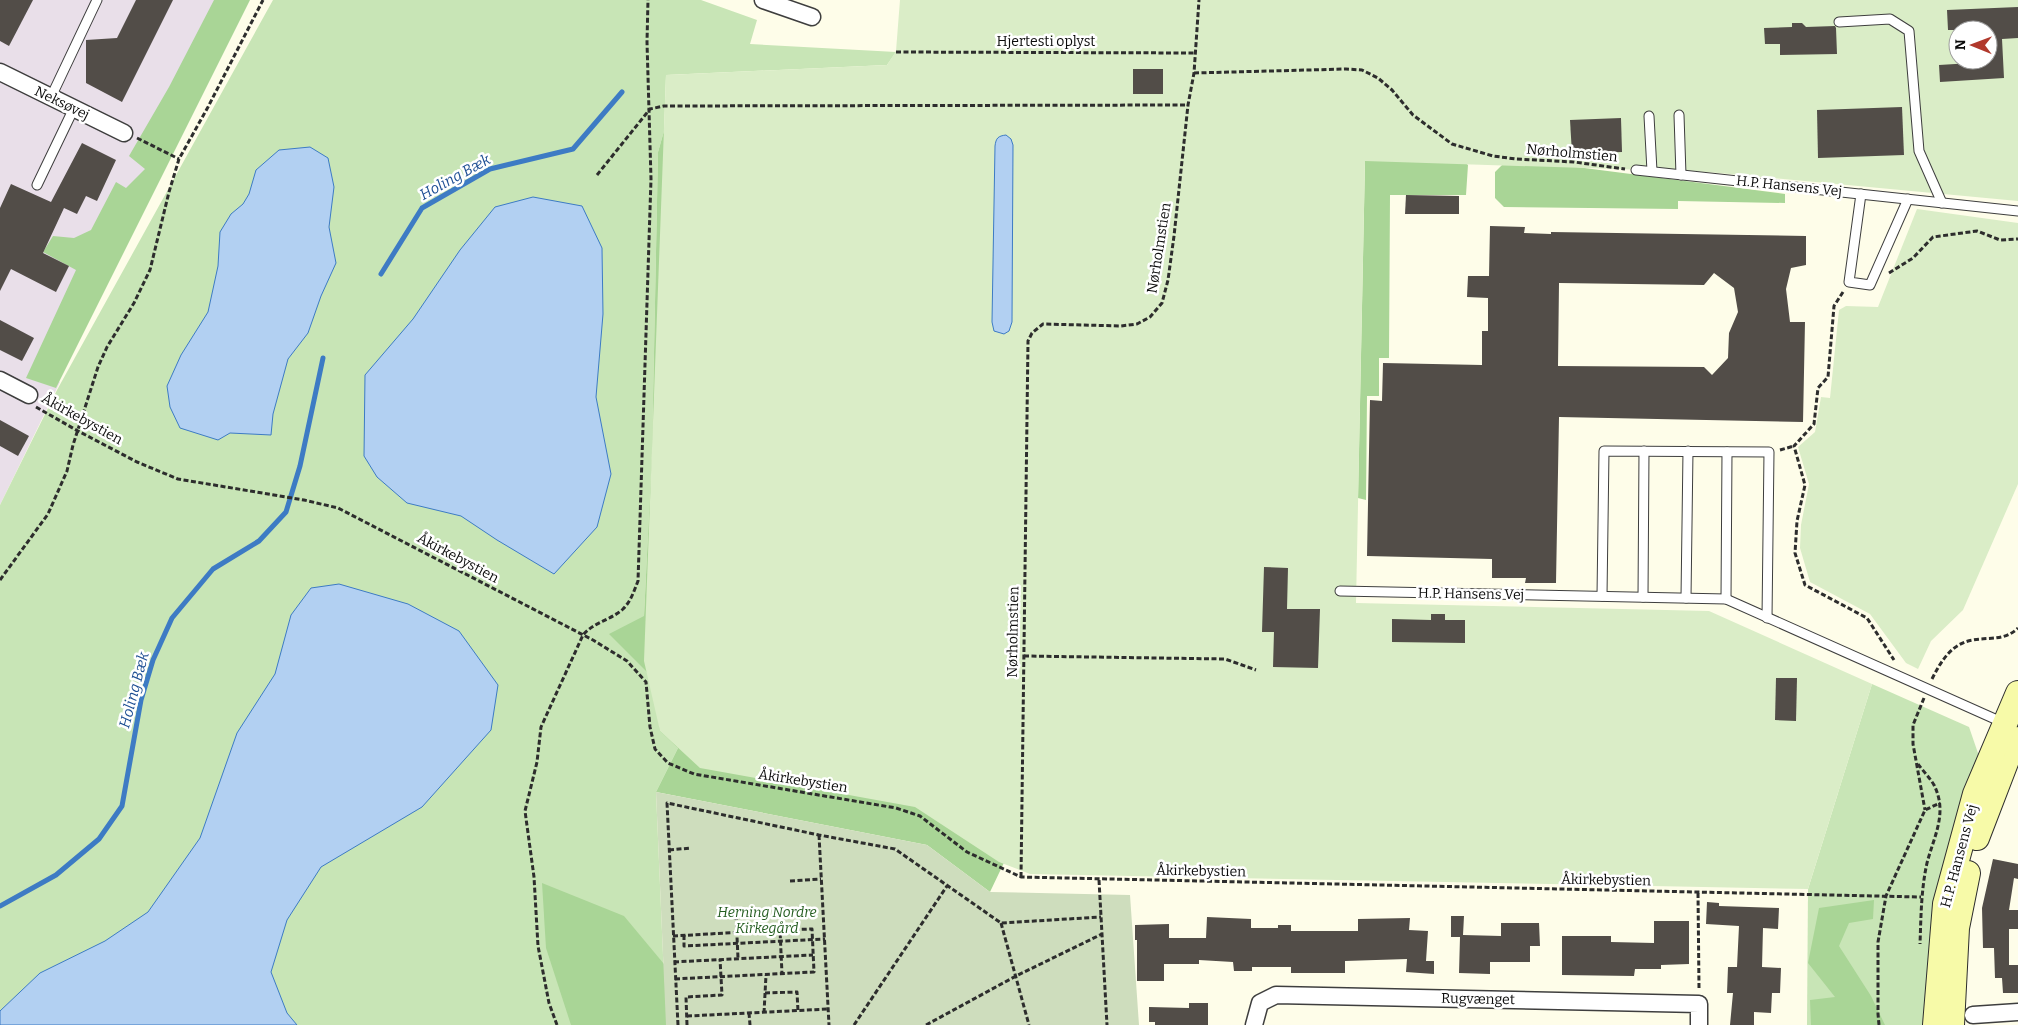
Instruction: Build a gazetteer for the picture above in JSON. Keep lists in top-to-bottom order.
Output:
{
  "streets": {
    "street": ["Neksøvej", "H.P. Hansens Vej", "Rugvænget"],
    "path": ["Hjertesti oplyst", "Nørholmstien", "Åkirkebystien"]
  },
  "crossings": [
    ["Nørholmstien", "H.P. Hansens Vej"],
    ["Nørholmstien", "Åkirkebystien"]
  ],
  "water": ["Holing Bæk"],
  "parks": ["Herning Nordre Kirkegård"],
  "north": "left"
}
